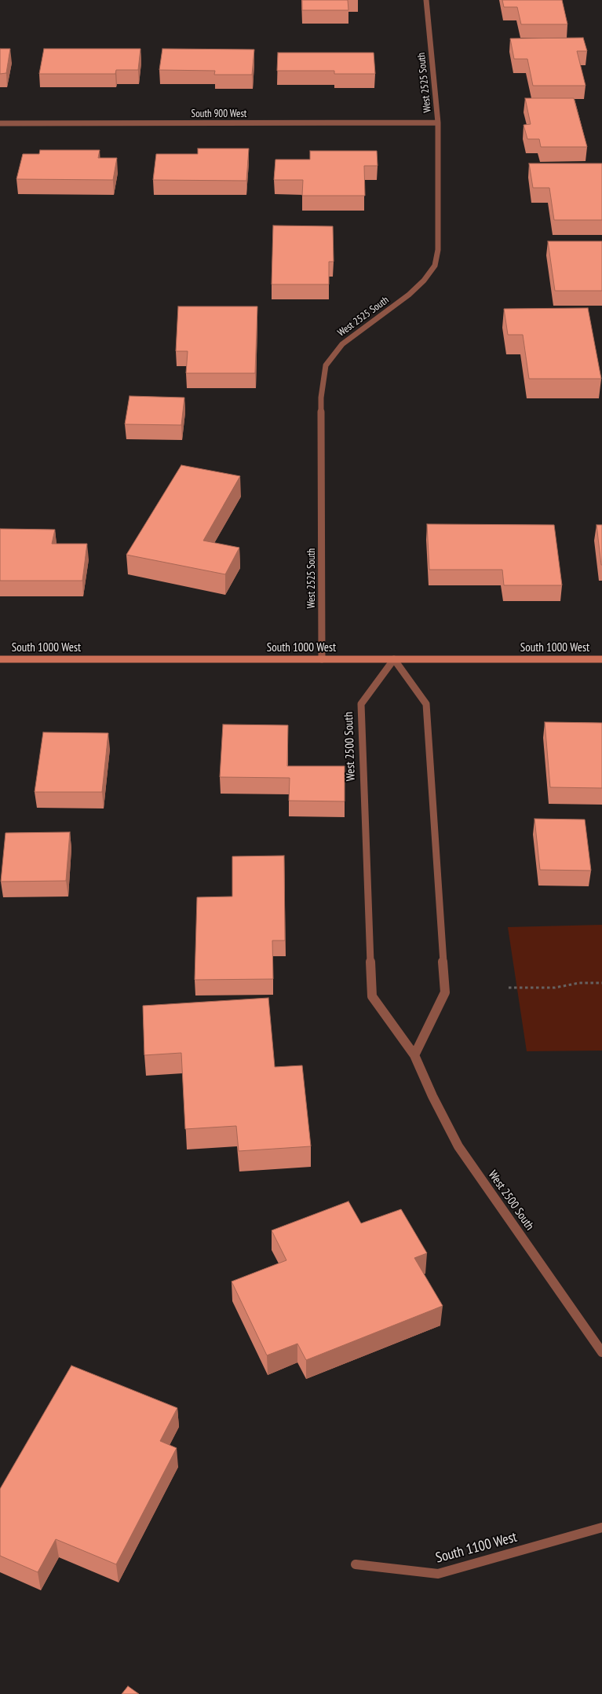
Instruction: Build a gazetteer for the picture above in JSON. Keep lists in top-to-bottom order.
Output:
{
  "streets": {
    "main road": ["South 1000 West"],
    "street": [
      "West 2525 South",
      "South 900 West",
      "West 2500 South",
      "South 1100 West"
    ]
  },
  "crossings": [
    ["West 2525 South", "South 900 West"],
    ["West 2525 South", "South 1000 West"],
    ["South 1000 West", "West 2500 South"]
  ]
}
